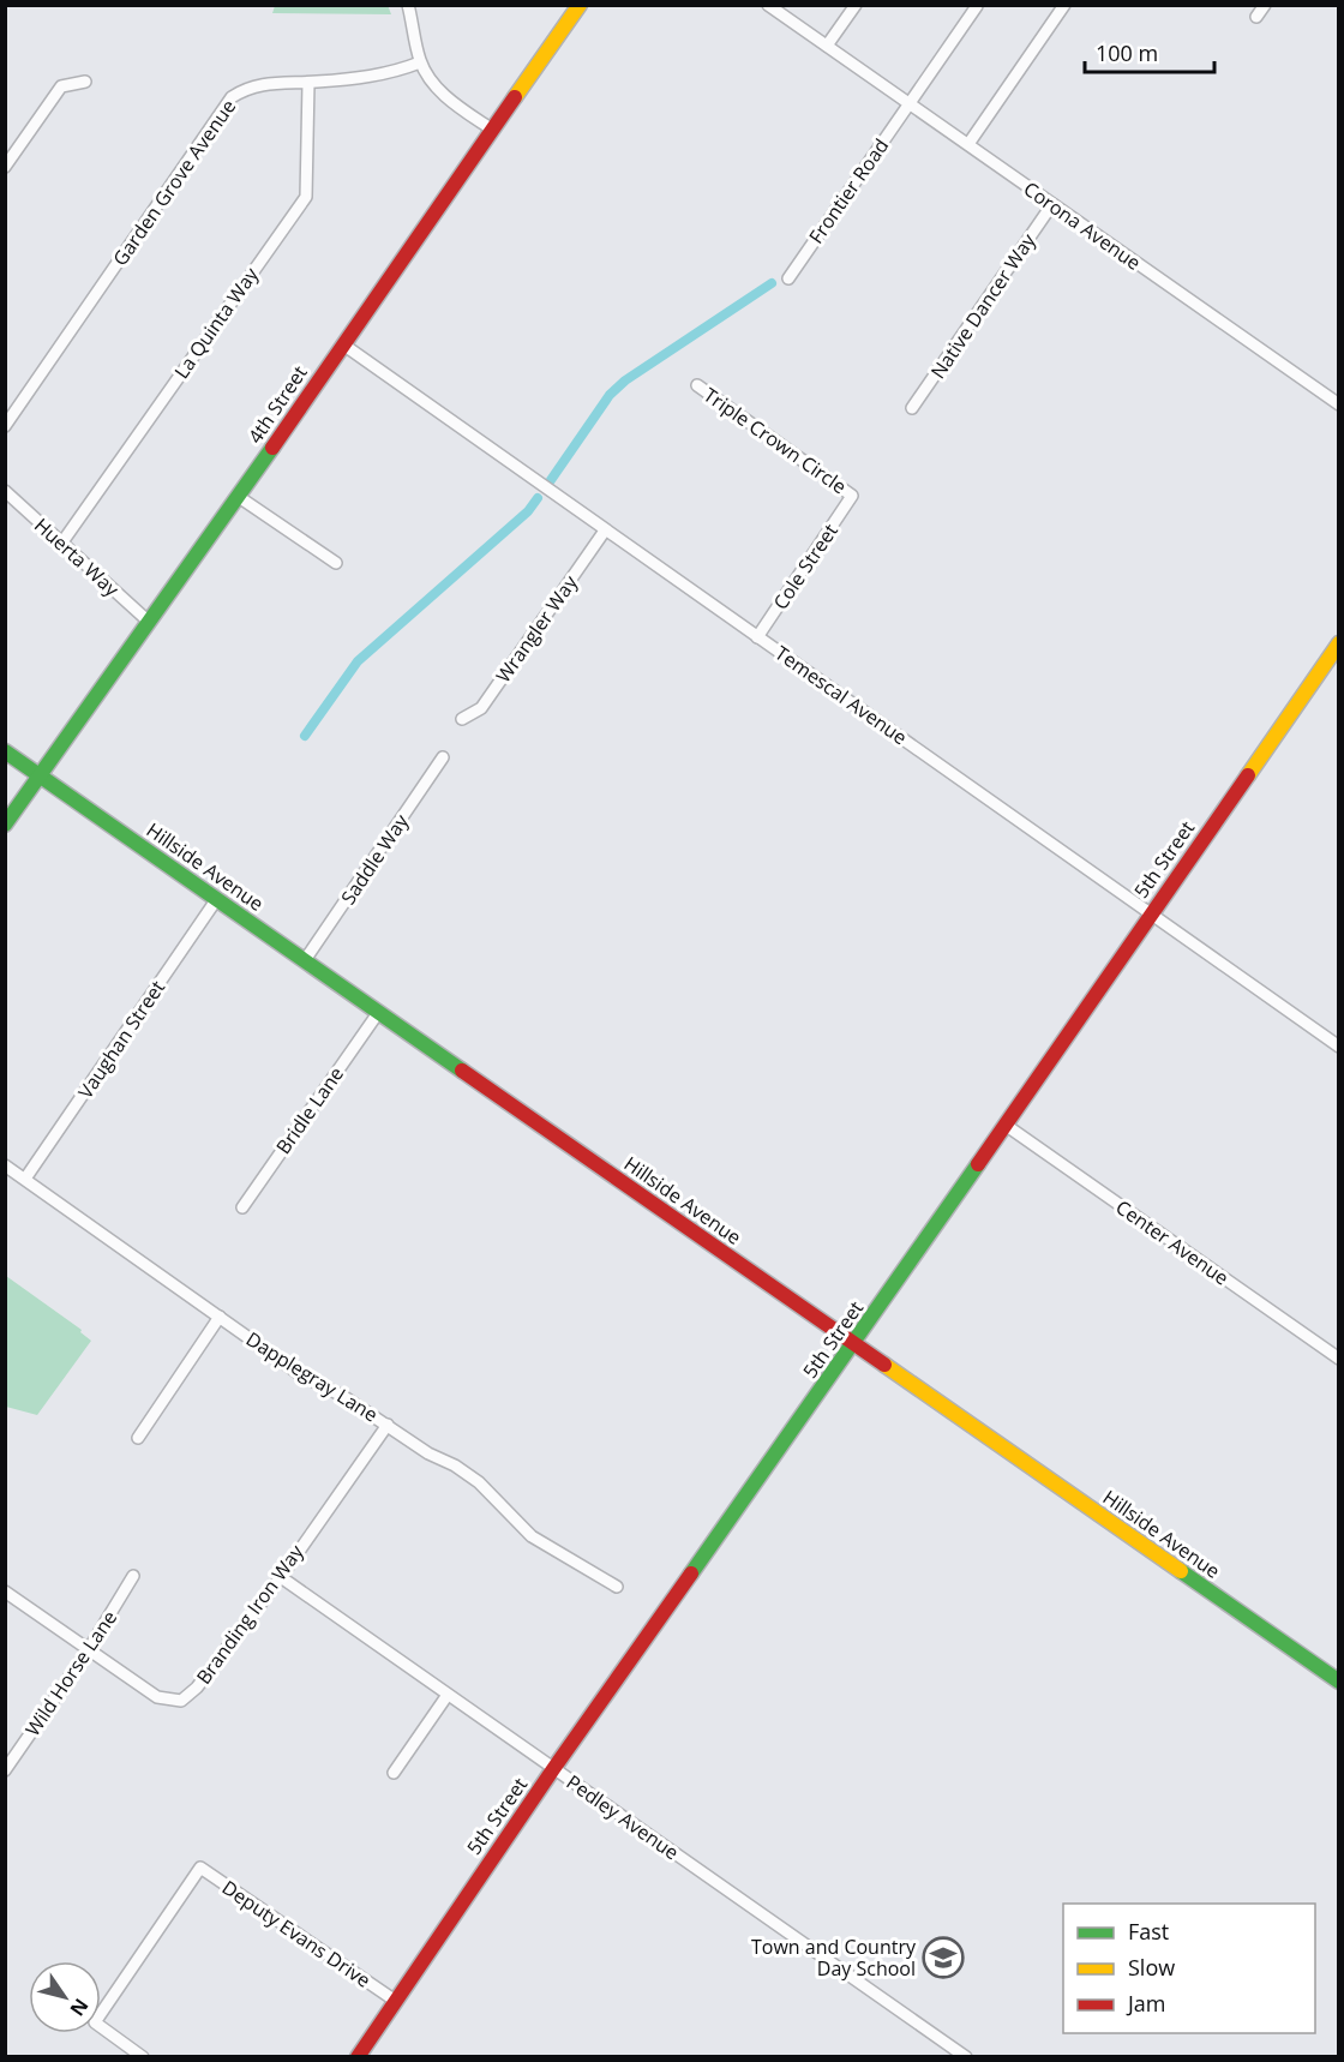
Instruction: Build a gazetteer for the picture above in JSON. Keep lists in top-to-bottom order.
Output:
{
  "streets": {
    "street": [
      "Garden Grove Avenue",
      "Frontier Road",
      "Corona Avenue",
      "Native Dancer Way",
      "La Quinta Way",
      "4th Street",
      "Triple Crown Circle",
      "Huerta Way",
      "Cole Street",
      "Wrangler Way",
      "Temescal Avenue",
      "Saddle Way",
      "5th Street",
      "Hillside Avenue",
      "Vaughan Street",
      "Bridle Lane",
      "Center Avenue",
      "Dapplegray Lane",
      "Branding Iron Way",
      "Wild Horse Lane",
      "Pedley Avenue",
      "Deputy Evans Drive"
    ]
  },
  "crossings": [
    ["Garden Grove Avenue", "La Quinta Way"],
    ["Frontier Road", "Corona Avenue"],
    ["Corona Avenue", "Native Dancer Way"],
    ["La Quinta Way", "Huerta Way"],
    ["4th Street", "Huerta Way"],
    ["4th Street", "Temescal Avenue"],
    ["4th Street", "Hillside Avenue"],
    ["Triple Crown Circle", "Cole Street"],
    ["Cole Street", "Temescal Avenue"],
    ["Wrangler Way", "Temescal Avenue"],
    ["Temescal Avenue", "5th Street"],
    ["Saddle Way", "Hillside Avenue"],
    ["5th Street", "Hillside Avenue"],
    ["5th Street", "Center Avenue"],
    ["5th Street", "Pedley Avenue"],
    ["5th Street", "Deputy Evans Drive"],
    ["Hillside Avenue", "Vaughan Street"],
    ["Hillside Avenue", "Bridle Lane"],
    ["Vaughan Street", "Dapplegray Lane"],
    ["Dapplegray Lane", "Branding Iron Way"],
    ["Branding Iron Way", "Wild Horse Lane"],
    ["Branding Iron Way", "Pedley Avenue"]
  ],
  "places": {
    "school or university": ["Town and Country Day School"]
  },
  "legend": ["Fast", "Slow", "Jam"],
  "scale_bar": "100 m",
  "north": "bottom right"
}
